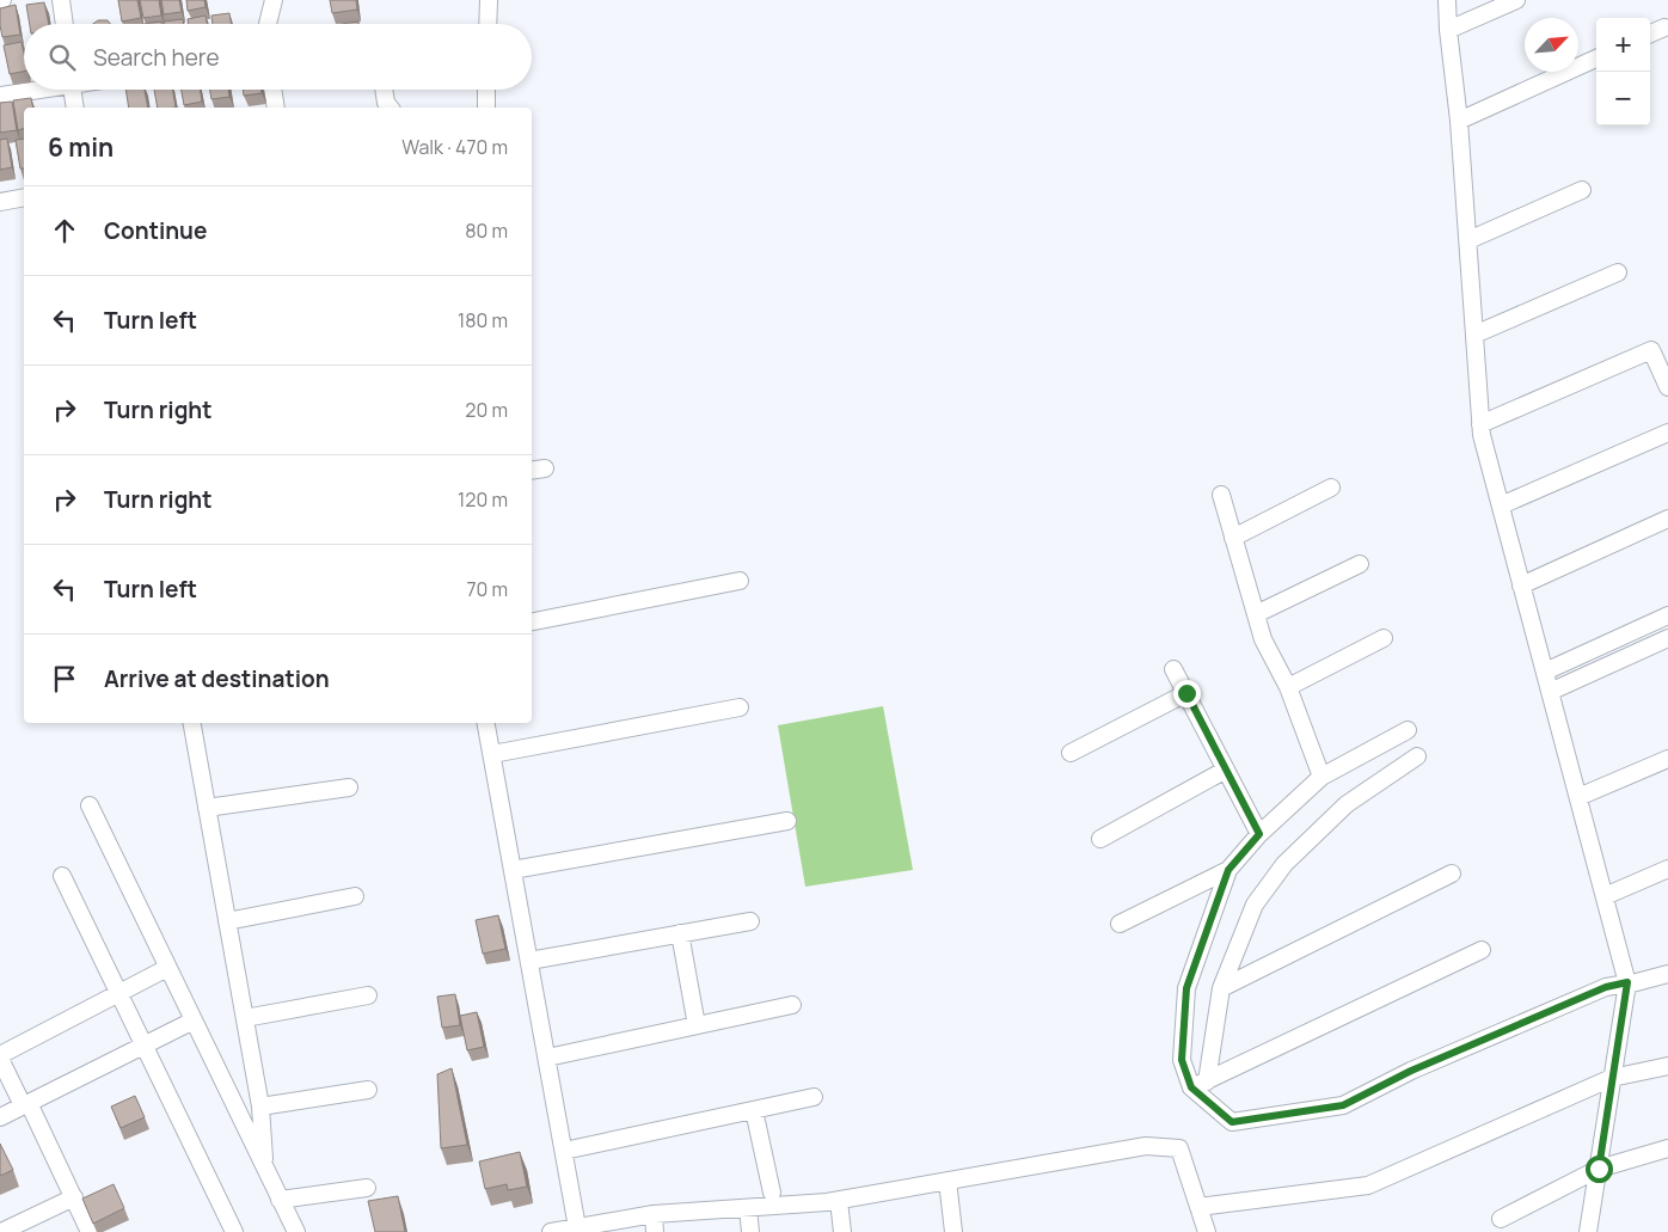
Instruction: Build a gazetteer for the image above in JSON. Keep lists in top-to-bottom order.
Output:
{
  "north": "top right",
  "page": {
    "map_buttons": ["+", "−"],
    "search": "Search here",
    "heading": ["6 min", "Walk · 470 m"],
    "list": [
      ["Continue", "80 m"],
      ["Turn left", "180 m"],
      ["Turn right", "20 m"],
      ["Turn right", "120 m"],
      ["Turn left", "70 m"],
      "Arrive at destination"
    ]
  }
}
